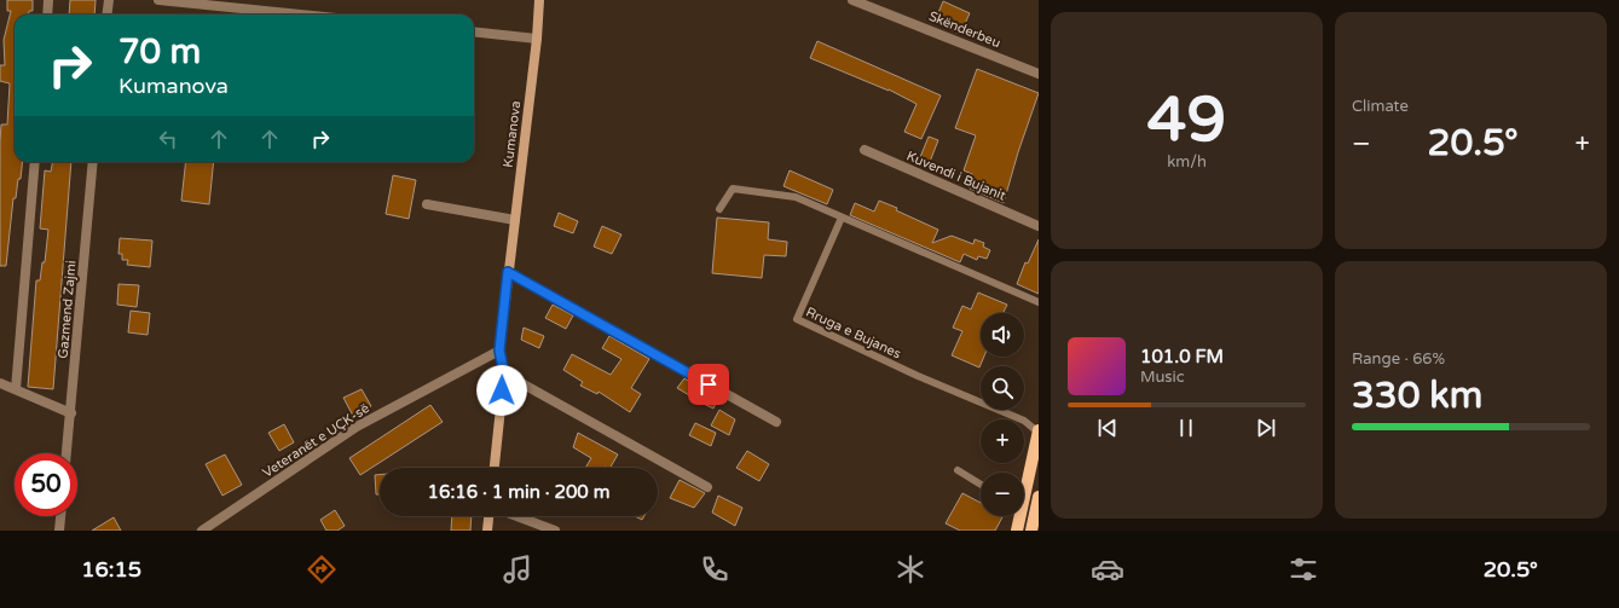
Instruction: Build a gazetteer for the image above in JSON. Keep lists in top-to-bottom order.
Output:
{
  "streets": {
    "main road": ["Kumanova"],
    "street": [
      "Skënderbeu",
      "Kuvendi i Bujanit",
      "Gazmend Zajmi",
      "Veteranët e UÇK-së"
    ],
    "lane": ["Rruga e Bujanes"]
  },
  "crossings": [
    ["Kumanova", "Veteranët e UÇK-së"]
  ],
  "page": {
    "tile": [
      ["49", "km/h"],
      "Climate",
      ["Range · 66%", "330 km"]
    ],
    "turn": ["70 m", "Kumanova"],
    "heat": ["−", "20.5°", "+"],
    "map_buttons": ["+", "−"],
    "song": ["101.0 FM", "Music"],
    "limit": "50",
    "trip": "16:16 · 1 min · 200 m",
    "tabs": ["16:15", "20.5°"]
  }
}
